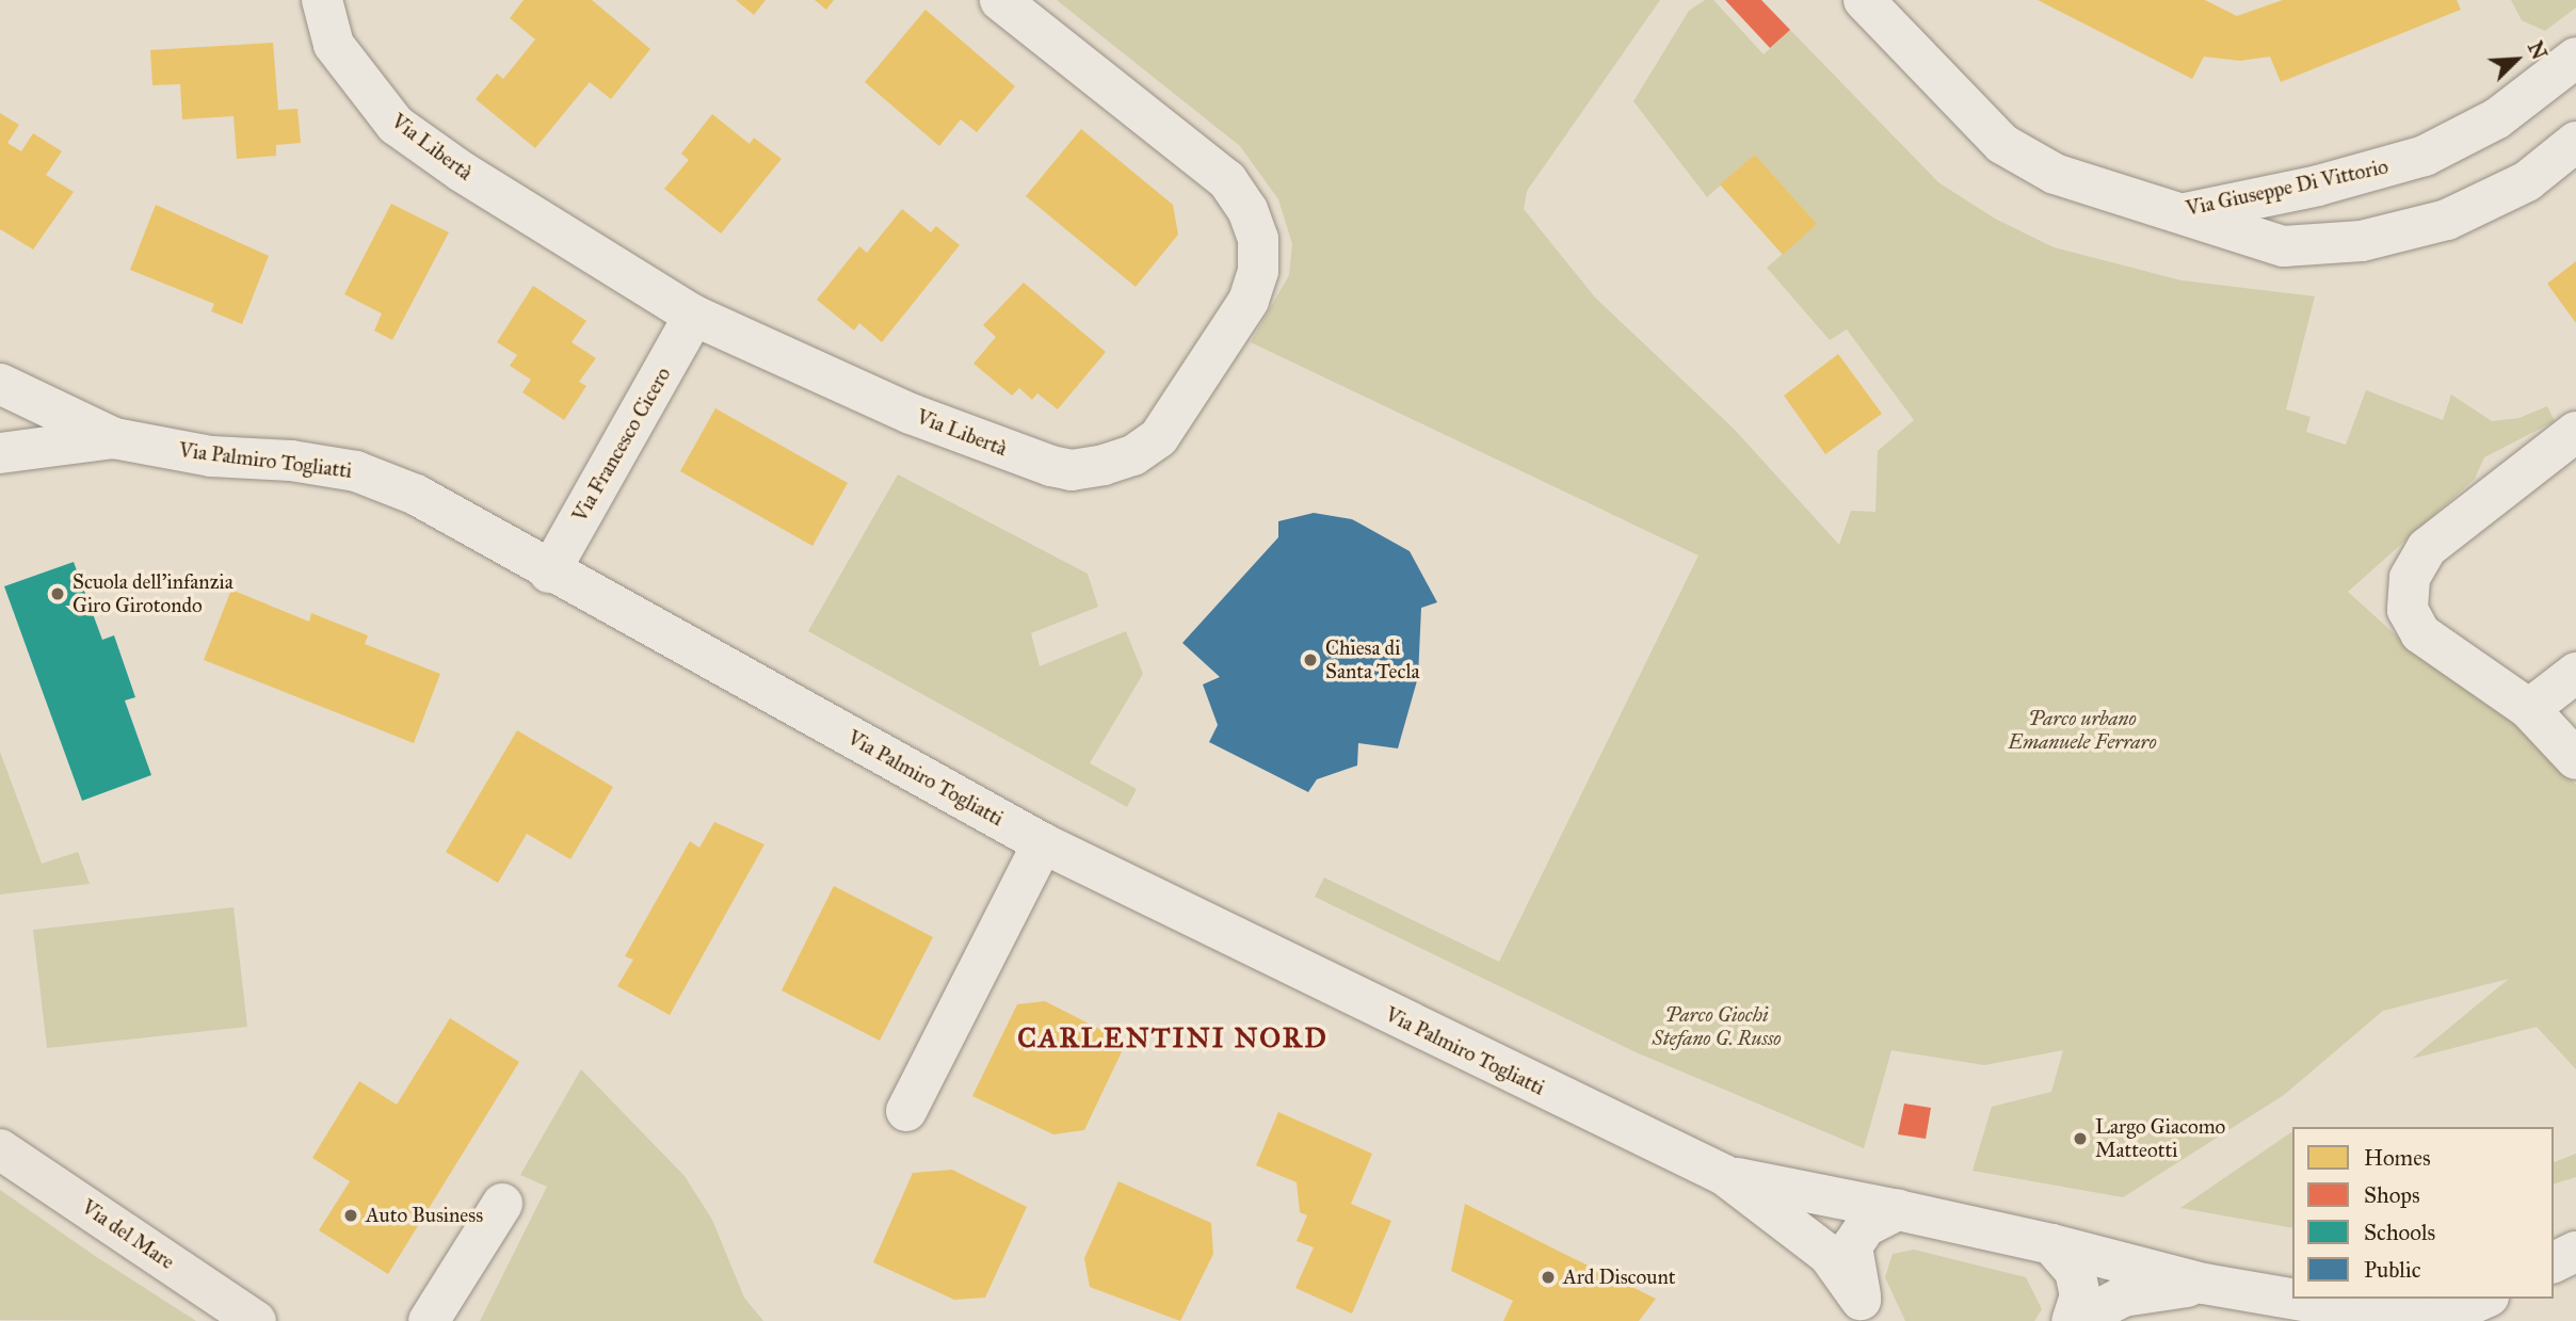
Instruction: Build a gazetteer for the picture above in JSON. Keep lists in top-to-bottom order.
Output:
{
  "streets": {
    "main road": ["Via del Mare"],
    "street": [
      "Via Libertà",
      "Via Giuseppe Di Vittorio",
      "Via Francesco Cicero",
      "Via Palmiro Togliatti"
    ]
  },
  "crossings": [
    ["Via Libertà", "Via Francesco Cicero"],
    ["Via Francesco Cicero", "Via Palmiro Togliatti"]
  ],
  "districts": ["CARLENTINI NORD"],
  "parks": ["Parco urbano Emanuele Ferraro", "Parco Giochi Stefano G. Russo"],
  "places": [
    "Scuola dell'infanzia Giro Girotondo",
    "Chiesa di Santa Tecla",
    "Largo Giacomo Matteotti",
    "Auto Business",
    "Ard Discount"
  ],
  "legend": [
    "Homes",
    "Shops",
    "Schools",
    "Public"
  ],
  "north": "top right"
}
